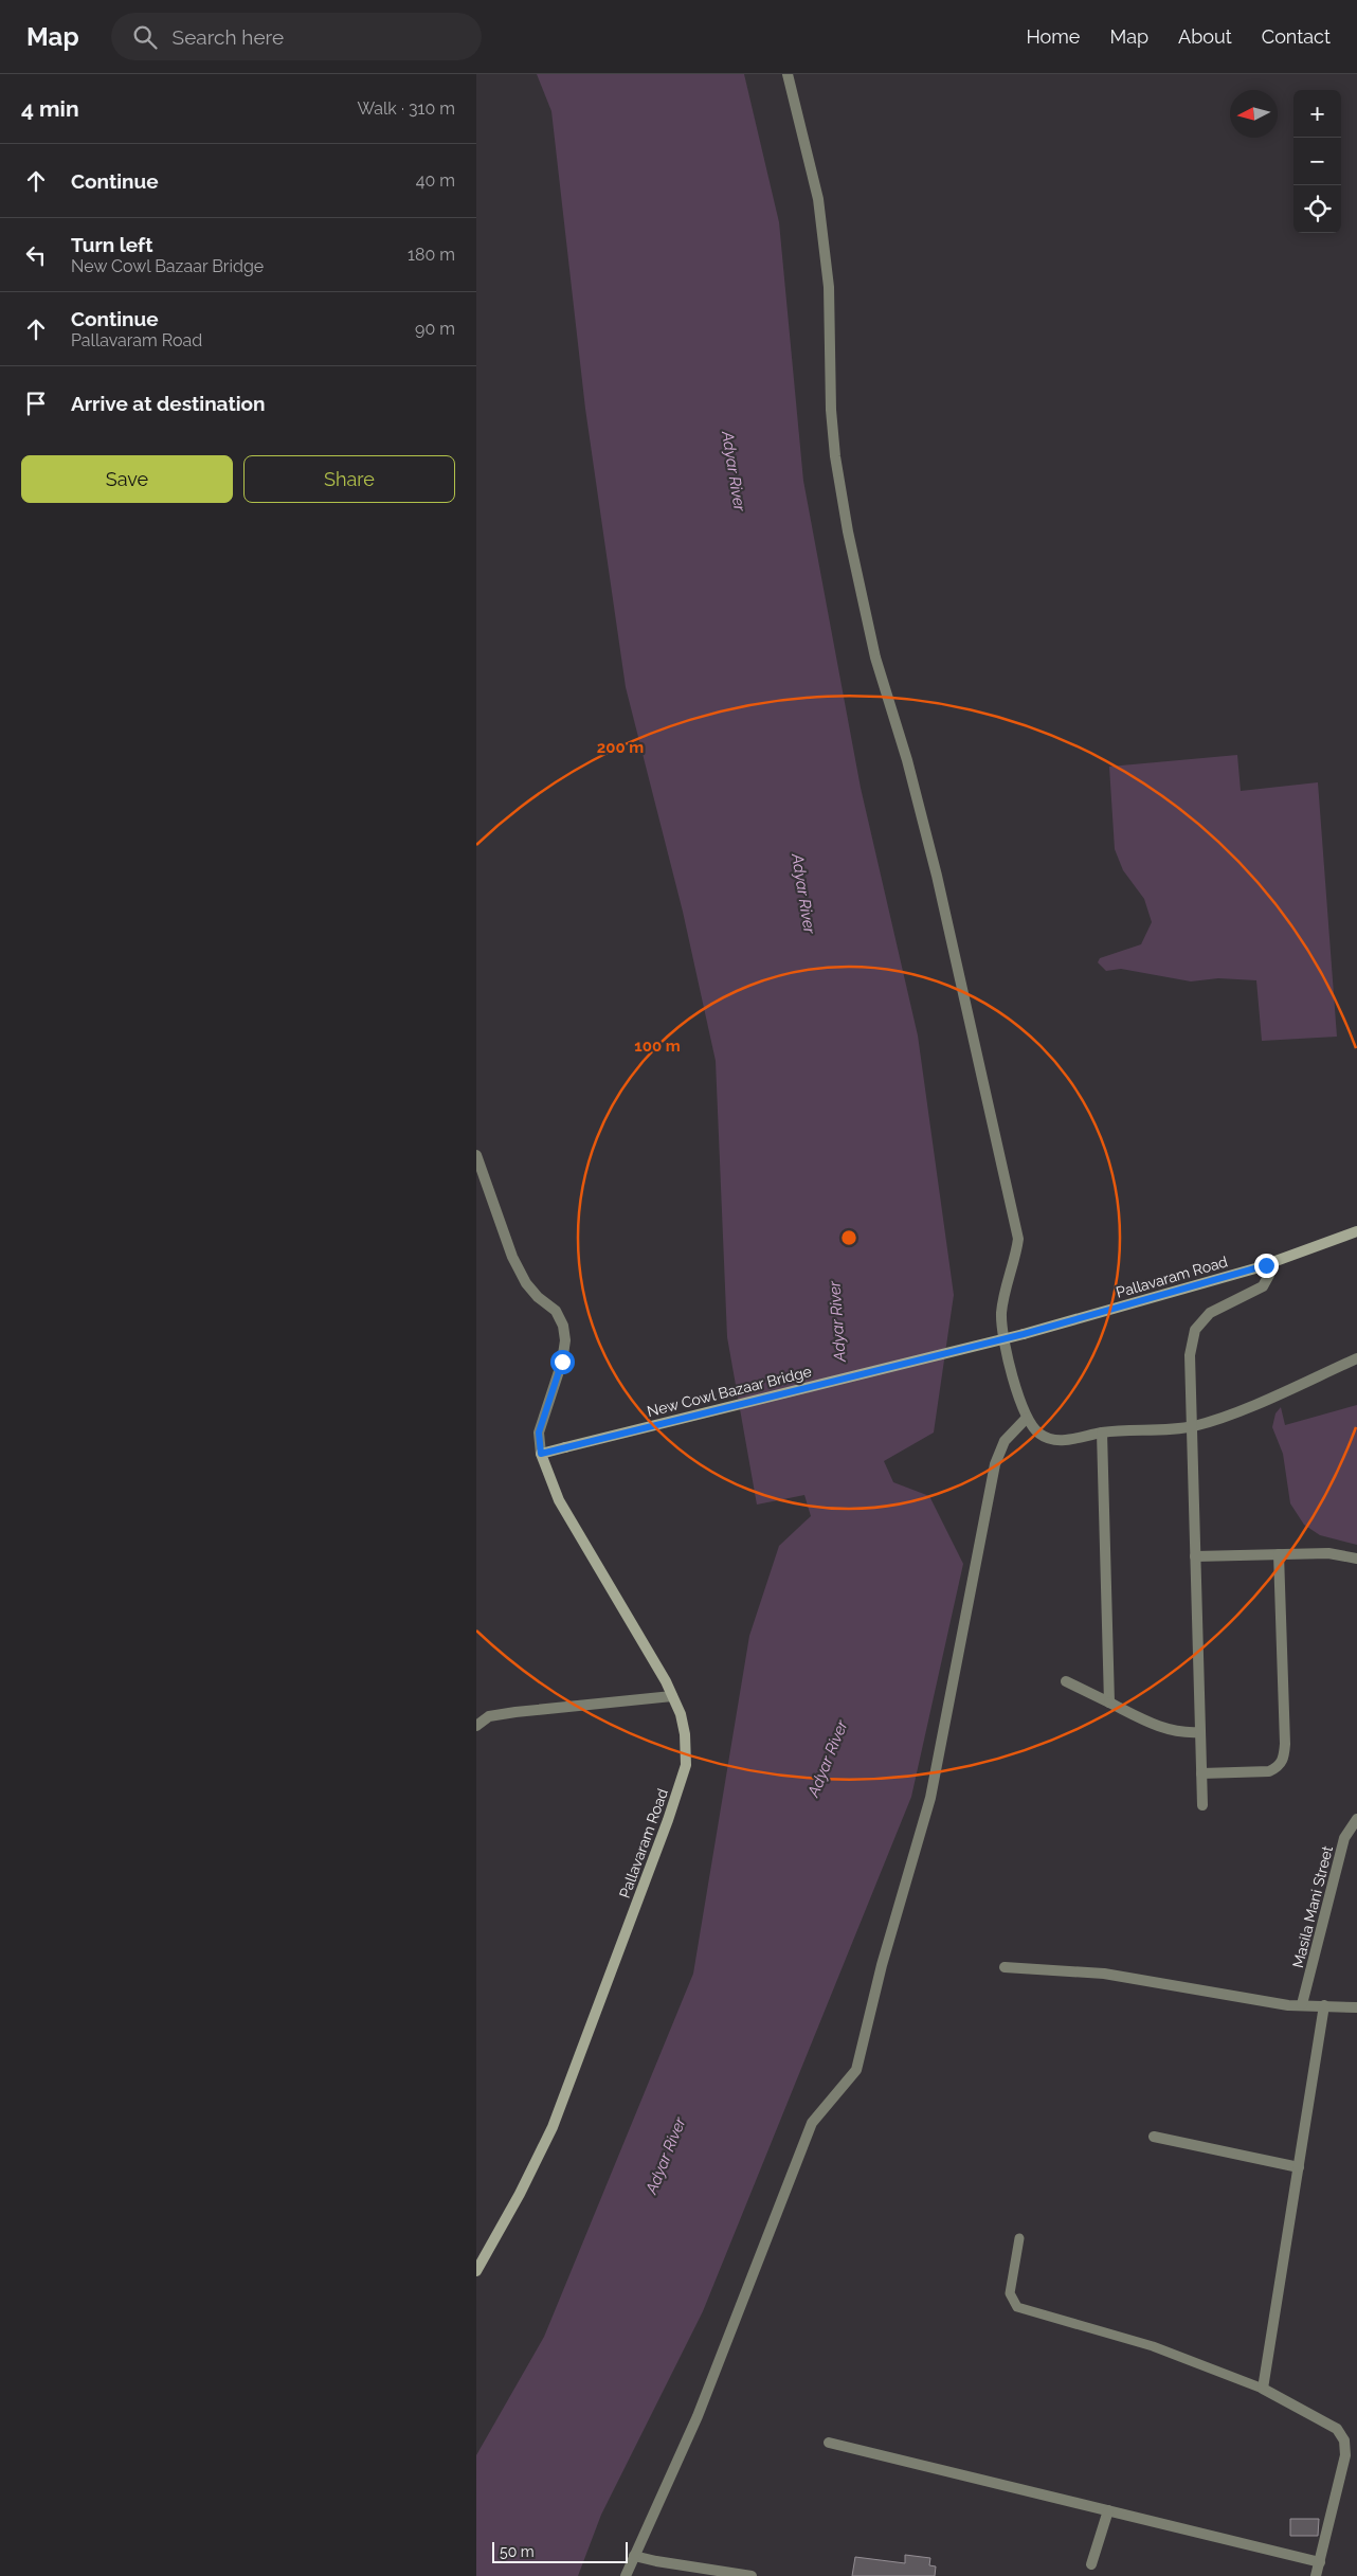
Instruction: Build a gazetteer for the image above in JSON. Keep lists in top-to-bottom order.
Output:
{
  "streets": {
    "street": ["Pallavaram Road", "New Cowl Bazaar Bridge", "Masila Mani Street"]
  },
  "crossings": [
    ["Pallavaram Road", "New Cowl Bazaar Bridge"]
  ],
  "water": ["Adyar River"],
  "scale_bar": "50 m",
  "north": "left",
  "page": {
    "header": "Map",
    "search": "Search here",
    "nav": [
      "Home",
      "Map",
      "About",
      "Contact"
    ],
    "heading": ["4 min", "Walk · 310 m"],
    "map_buttons": ["+", "−"],
    "list": [
      ["Continue", "40 m"],
      ["Turn left", "New Cowl Bazaar Bridge", "180 m"],
      ["Continue", "Pallavaram Road", "90 m"],
      "Arrive at destination"
    ],
    "buttons": ["Save", "Share"],
    "scale": "50 m"
  },
  "rings": ["200 m", "100 m"]
}
